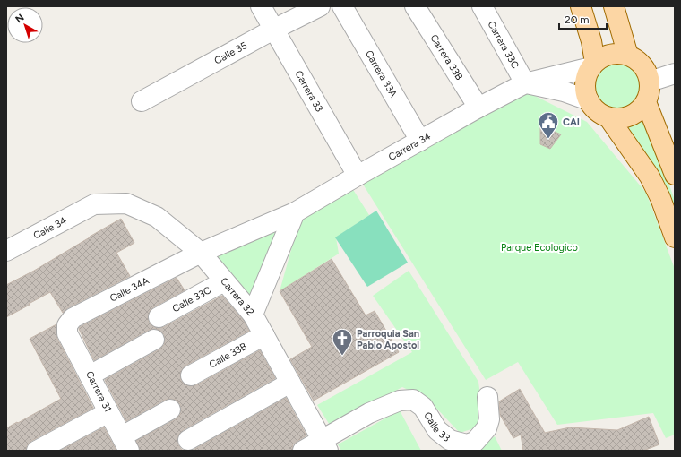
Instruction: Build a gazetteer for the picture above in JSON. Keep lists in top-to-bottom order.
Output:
{
  "streets": {
    "street": [
      "Carrera 33C",
      "Calle 35",
      "Carrera 33B",
      "Carrera 33A",
      "Carrera 33",
      "Carrera 34",
      "Calle 34",
      "Calle 34A",
      "Carrera 32",
      "Calle 33C",
      "Calle 33B",
      "Carrera 31",
      "Calle 33"
    ]
  },
  "crossings": [
    ["Carrera 33C", "Carrera 34"],
    ["Calle 35", "Carrera 33"],
    ["Carrera 33B", "Carrera 34"],
    ["Carrera 33A", "Carrera 34"],
    ["Carrera 33", "Carrera 34"],
    ["Carrera 34", "Calle 34A"],
    ["Carrera 34", "Carrera 32"],
    ["Calle 34", "Carrera 32"],
    ["Calle 34A", "Carrera 32"],
    ["Calle 34A", "Carrera 31"],
    ["Carrera 32", "Calle 33C"],
    ["Carrera 32", "Calle 33B"],
    ["Carrera 32", "Calle 33"]
  ],
  "parks": ["Parque Ecologico"],
  "places": {
    "public building": ["CAI"],
    "church": ["Parroquia San Pablo Apostol"]
  },
  "scale_bar": "20 m",
  "north": "top left"
}
